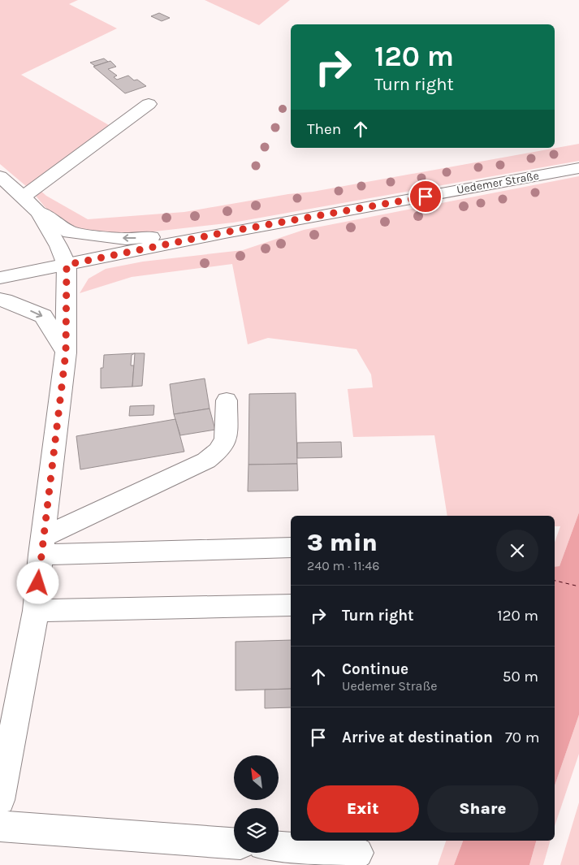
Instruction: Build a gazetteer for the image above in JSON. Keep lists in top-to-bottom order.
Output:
{
  "streets": {
    "main road": ["Uedemer Straße"]
  },
  "north": "top left",
  "page": {
    "turn": ["120 m", "Turn right"],
    "then": "Then",
    "heading": ["3 min", "240 m · 11:46"],
    "list": [
      {
        "name": "Turn right",
        "value": "120 m"
      },
      {
        "name": "Continue",
        "note": "Uedemer Straße",
        "value": "50 m"
      },
      {
        "name": "Arrive at destination",
        "value": "70 m"
      }
    ],
    "buttons": ["Exit", "Share"]
  }
}
